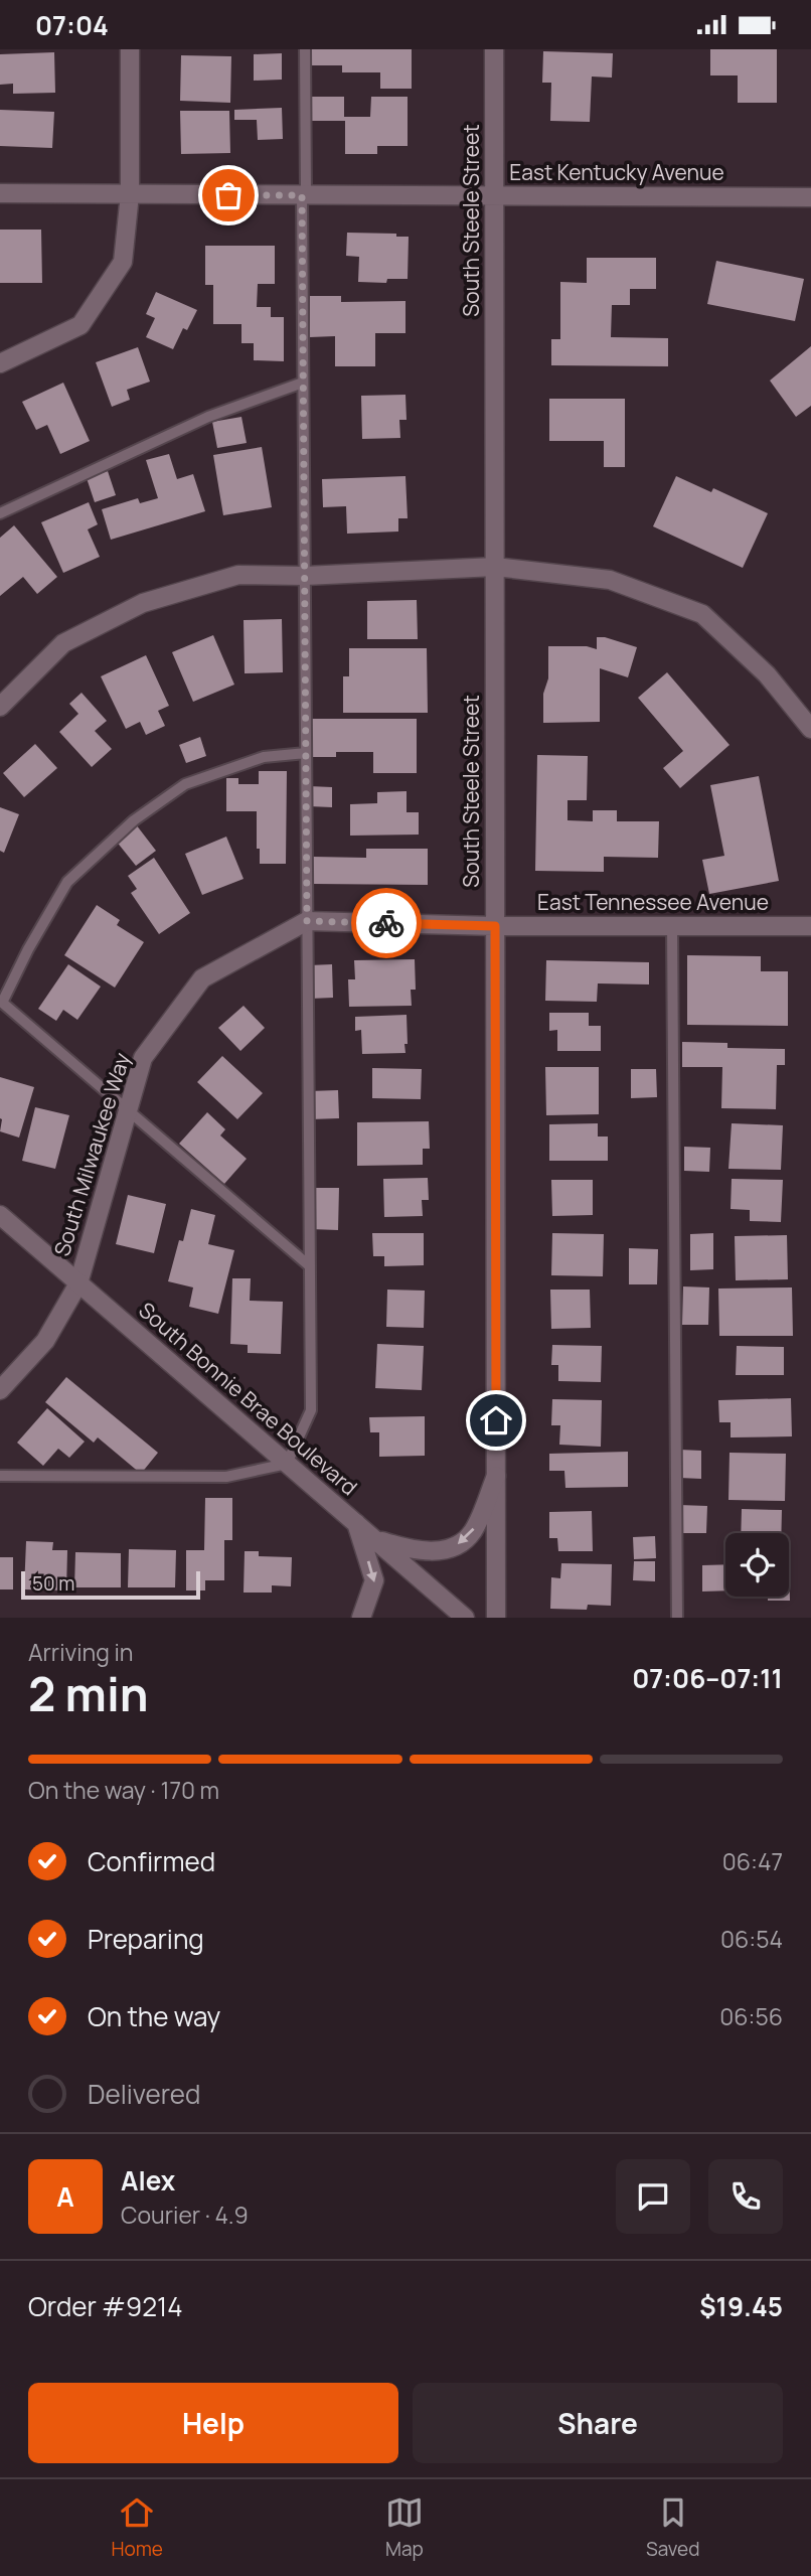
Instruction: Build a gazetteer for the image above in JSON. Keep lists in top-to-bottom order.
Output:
{
  "streets": {
    "street": [
      "East Kentucky Avenue",
      "South Steele Street",
      "East Tennessee Avenue",
      "South Milwaukee Way",
      "South Bonnie Brae Boulevard"
    ]
  },
  "crossings": [
    ["East Kentucky Avenue", "South Steele Street"],
    ["South Steele Street", "East Tennessee Avenue"],
    ["South Milwaukee Way", "South Bonnie Brae Boulevard"]
  ],
  "scale_bar": "50 m",
  "page": {
    "status": "07:04",
    "scale": "50 m",
    "heading": ["2 min", "Arriving in", "07:06–07:11"],
    "panel": [
      "Alex",
      "Courier · 4.9",
      "Order #9214",
      "$19.45"
    ],
    "bar": "On the way · 170 m",
    "list": [
      ["Confirmed", "06:47"],
      ["Preparing", "06:54"],
      ["On the way", "06:56"],
      "Delivered"
    ],
    "round": "A",
    "buttons": ["Help", "Share"],
    "tabs": ["Home", "Map", "Saved"]
  }
}
